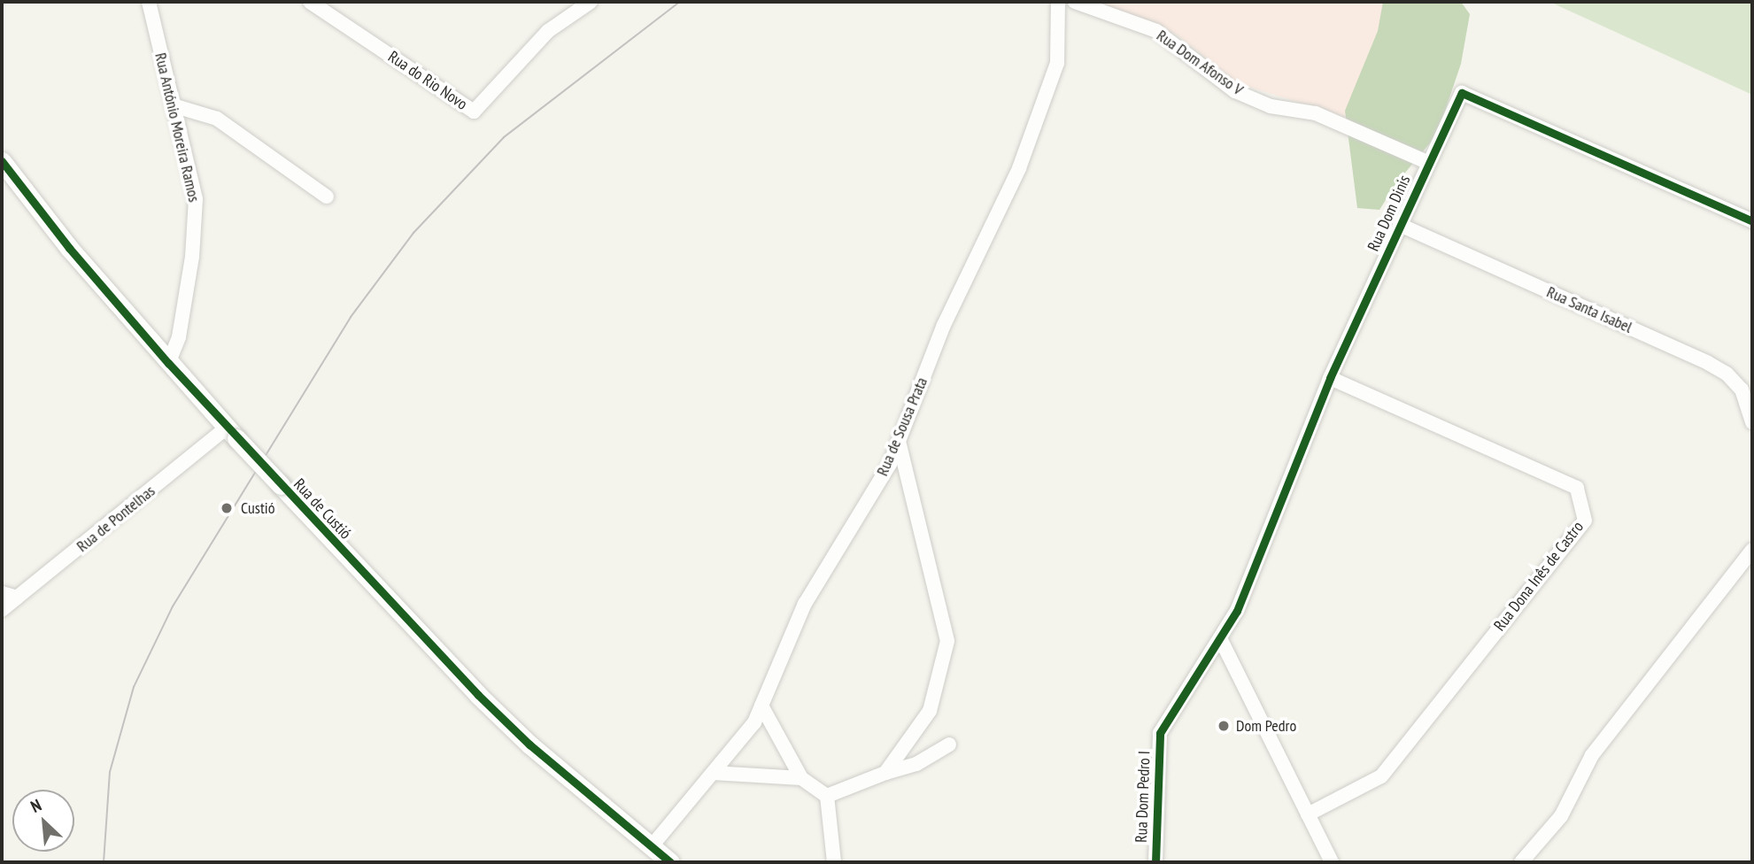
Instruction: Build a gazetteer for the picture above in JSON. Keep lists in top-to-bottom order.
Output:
{
  "streets": {
    "main road": ["Rua de Custió"],
    "street": [
      "Rua Dom Afonso V",
      "Rua do Rio Novo",
      "Rua António Moreira Ramos",
      "Rua Dom Dinis",
      "Rua Santa Isabel",
      "Rua de Sousa Prata",
      "Rua de Pontelhas",
      "Rua Dona Inês de Castro",
      "Rua Dom Pedro I"
    ]
  },
  "crossings": [
    ["Rua Dom Afonso V", "Rua Dom Dinis"],
    ["Rua António Moreira Ramos", "Rua de Custió"],
    ["Rua Dom Dinis", "Rua Santa Isabel"],
    ["Rua Dom Dinis", "Rua Dona Inês de Castro"],
    ["Rua Dom Dinis", "Rua Dom Pedro I"],
    ["Rua de Sousa Prata", "Rua de Custió"],
    ["Rua de Custió", "Rua de Pontelhas"]
  ],
  "places": ["Custió", "Dom Pedro"],
  "north": "top left"
}
